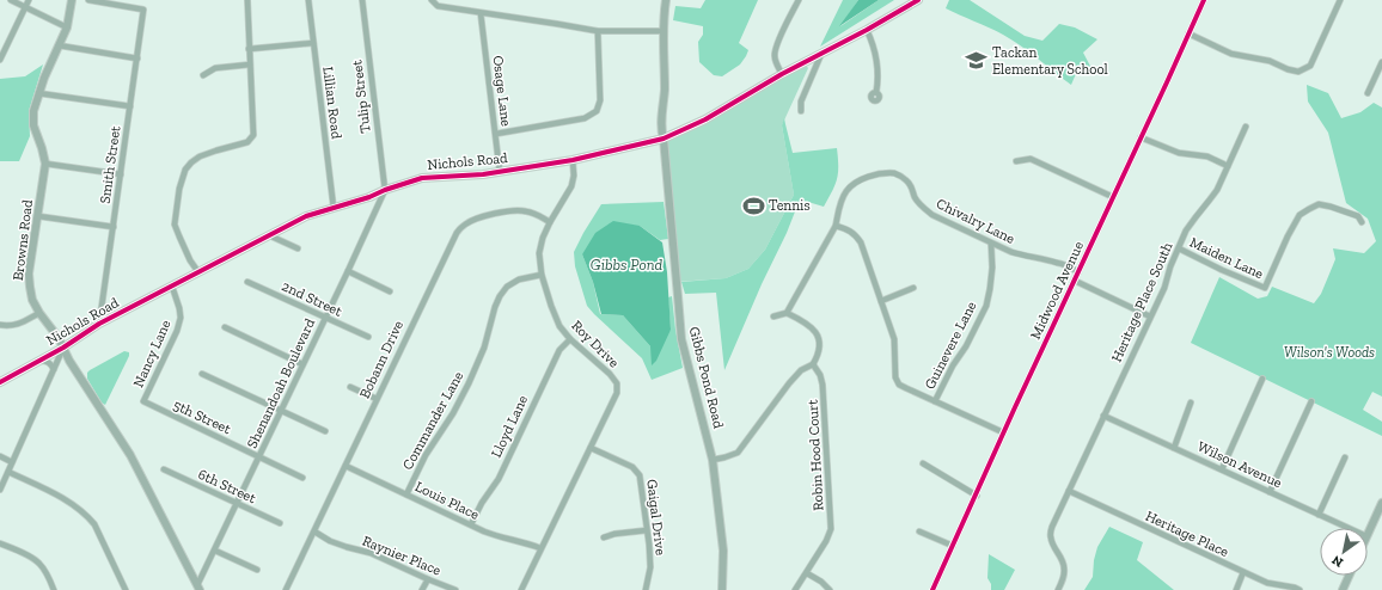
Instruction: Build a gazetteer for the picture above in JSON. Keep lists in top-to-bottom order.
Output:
{
  "streets": {
    "street": [
      "Osage Lane",
      "Tulip Street",
      "Lillian Road",
      "Nichols Road",
      "Smith Street",
      "Chivalry Lane",
      "Browns Road",
      "Maiden Lane",
      "Midwood Avenue",
      "2nd Street",
      "Heritage Place South",
      "Roy Drive",
      "Guinevere Lane",
      "Nancy Lane",
      "Bobann Drive",
      "Gibbs Pond Road",
      "Shenandoah Boulevard",
      "5th Street",
      "Commander Lane",
      "Lloyd Lane",
      "Robin Hood Court",
      "Wilson Avenue",
      "6th Street",
      "Louis Place",
      "Gaigal Drive",
      "Heritage Place",
      "Raynier Place"
    ]
  },
  "crossings": [
    ["Osage Lane", "Nichols Road"],
    ["Tulip Street", "Nichols Road"],
    ["Tulip Street", "Shenandoah Boulevard"],
    ["Lillian Road", "Nichols Road"],
    ["Nichols Road", "Smith Street"],
    ["Nichols Road", "Browns Road"],
    ["Nichols Road", "Roy Drive"],
    ["Nichols Road", "Nancy Lane"],
    ["Nichols Road", "Gibbs Pond Road"],
    ["Nichols Road", "Shenandoah Boulevard"],
    ["Chivalry Lane", "Midwood Avenue"],
    ["Chivalry Lane", "Guinevere Lane"],
    ["Browns Road", "Shenandoah Boulevard"],
    ["Maiden Lane", "Heritage Place South"],
    ["2nd Street", "Shenandoah Boulevard"],
    ["Heritage Place South", "Wilson Avenue"],
    ["Heritage Place South", "Heritage Place"],
    ["Roy Drive", "Bobann Drive"],
    ["Roy Drive", "Commander Lane"],
    ["Roy Drive", "Lloyd Lane"],
    ["Roy Drive", "Louis Place"],
    ["Roy Drive", "Gaigal Drive"],
    ["Nancy Lane", "5th Street"],
    ["Bobann Drive", "Louis Place"],
    ["Bobann Drive", "Raynier Place"],
    ["Shenandoah Boulevard", "5th Street"],
    ["Shenandoah Boulevard", "6th Street"],
    ["Commander Lane", "Louis Place"],
    ["Lloyd Lane", "Louis Place"]
  ],
  "water": ["Gibbs Pond"],
  "parks": ["Wilson's Woods"],
  "places": {
    "school or university": ["Tackan Elementary School"],
    "sports": ["Tennis"]
  },
  "north": "bottom left"
}
